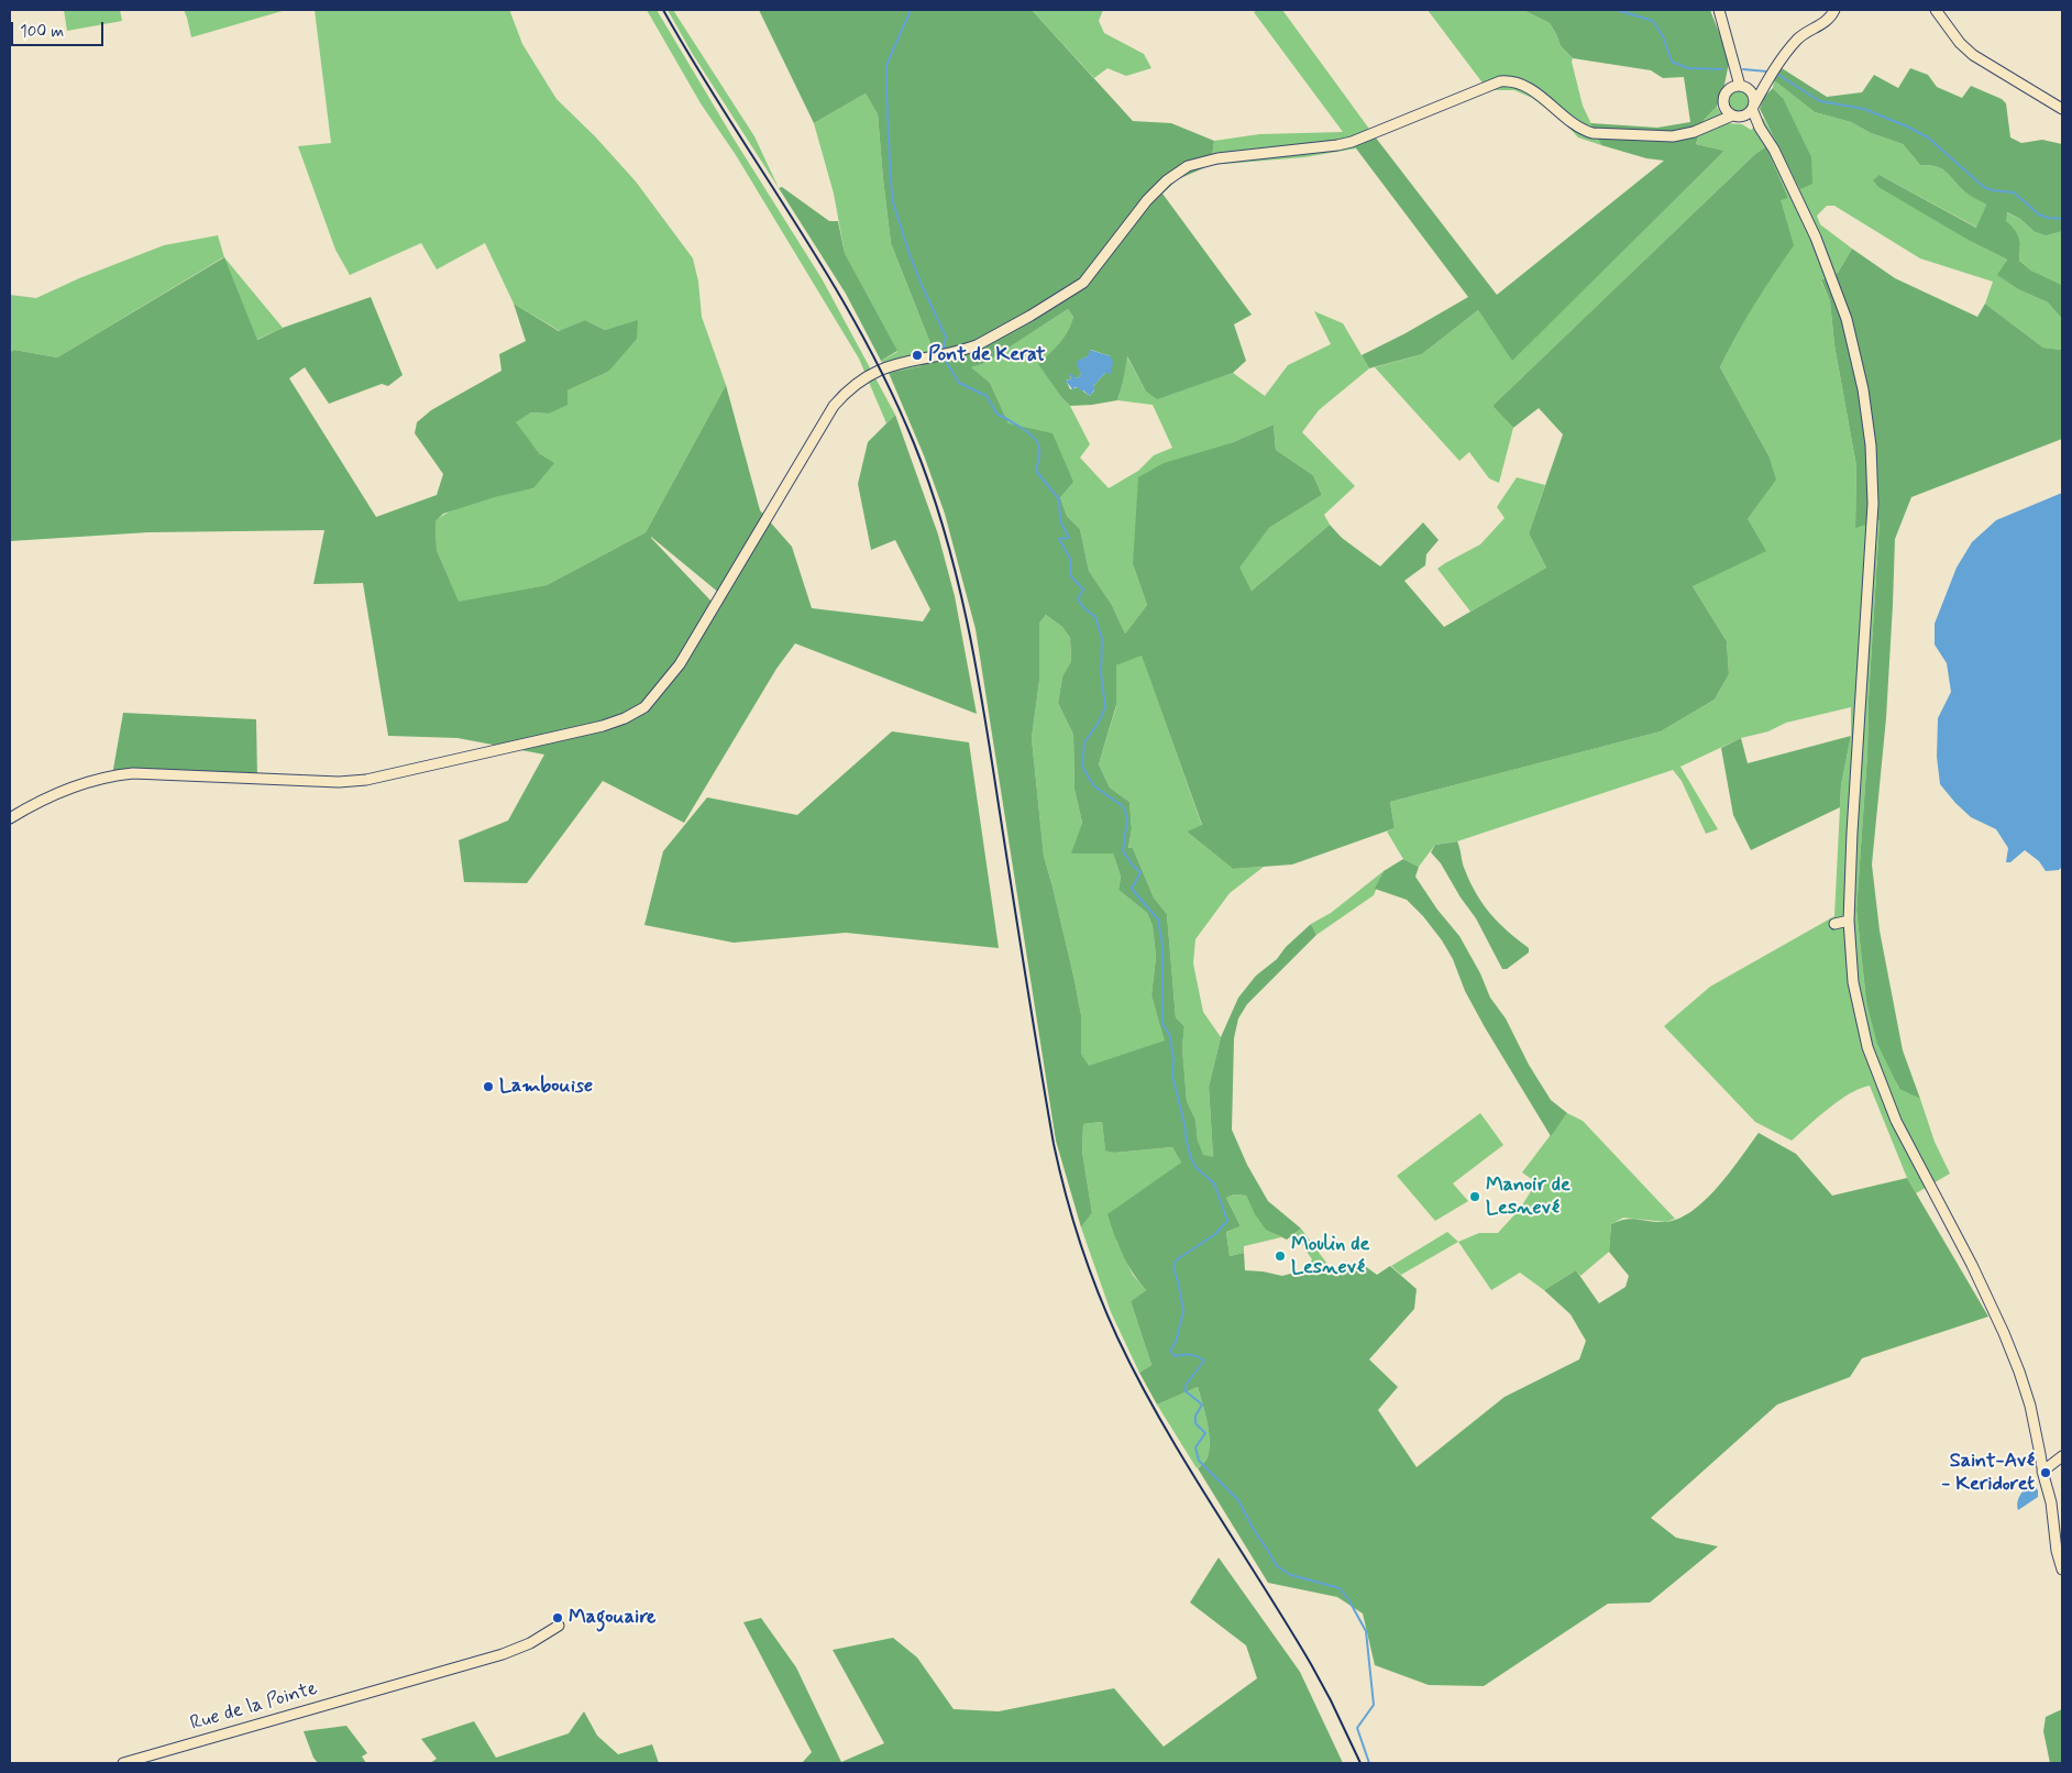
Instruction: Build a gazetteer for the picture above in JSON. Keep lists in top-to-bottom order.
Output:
{
  "streets": {
    "main road": ["Rue de la Pointe"]
  },
  "places": [
    "Pont de Kerat",
    "Lambouise",
    "Manoir de Lesnevé",
    "Moulin de Lesnevé",
    "Saint-Avé - Keridoret",
    "Magouaire"
  ],
  "scale_bar": "100 m"
}
